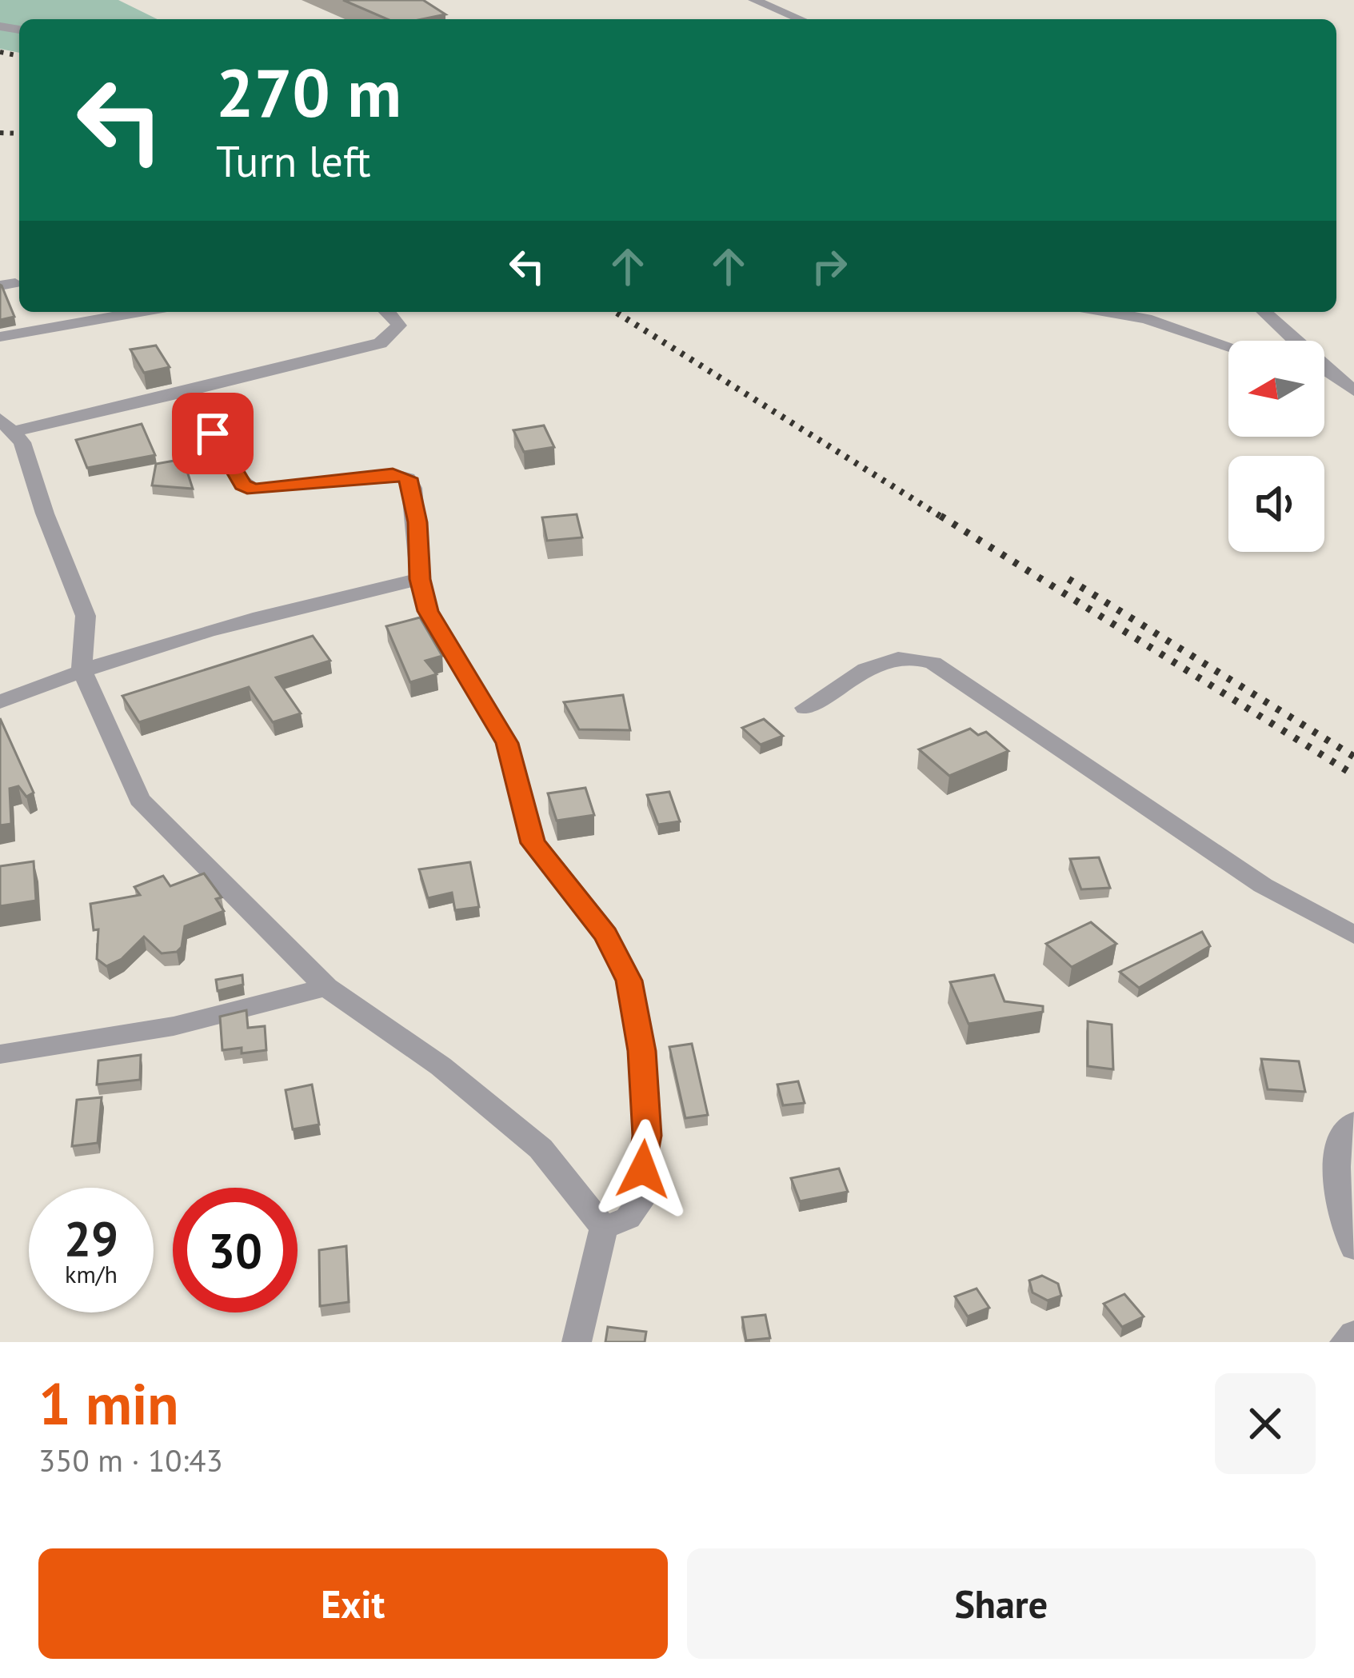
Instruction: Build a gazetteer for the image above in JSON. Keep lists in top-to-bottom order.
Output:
{
  "north": "left",
  "page": {
    "turn": ["270 m", "Turn left"],
    "speed": "29 km/h",
    "limit": "30",
    "heading": ["1 min", "350 m · 10:43"],
    "buttons": ["Exit", "Share"]
  }
}
